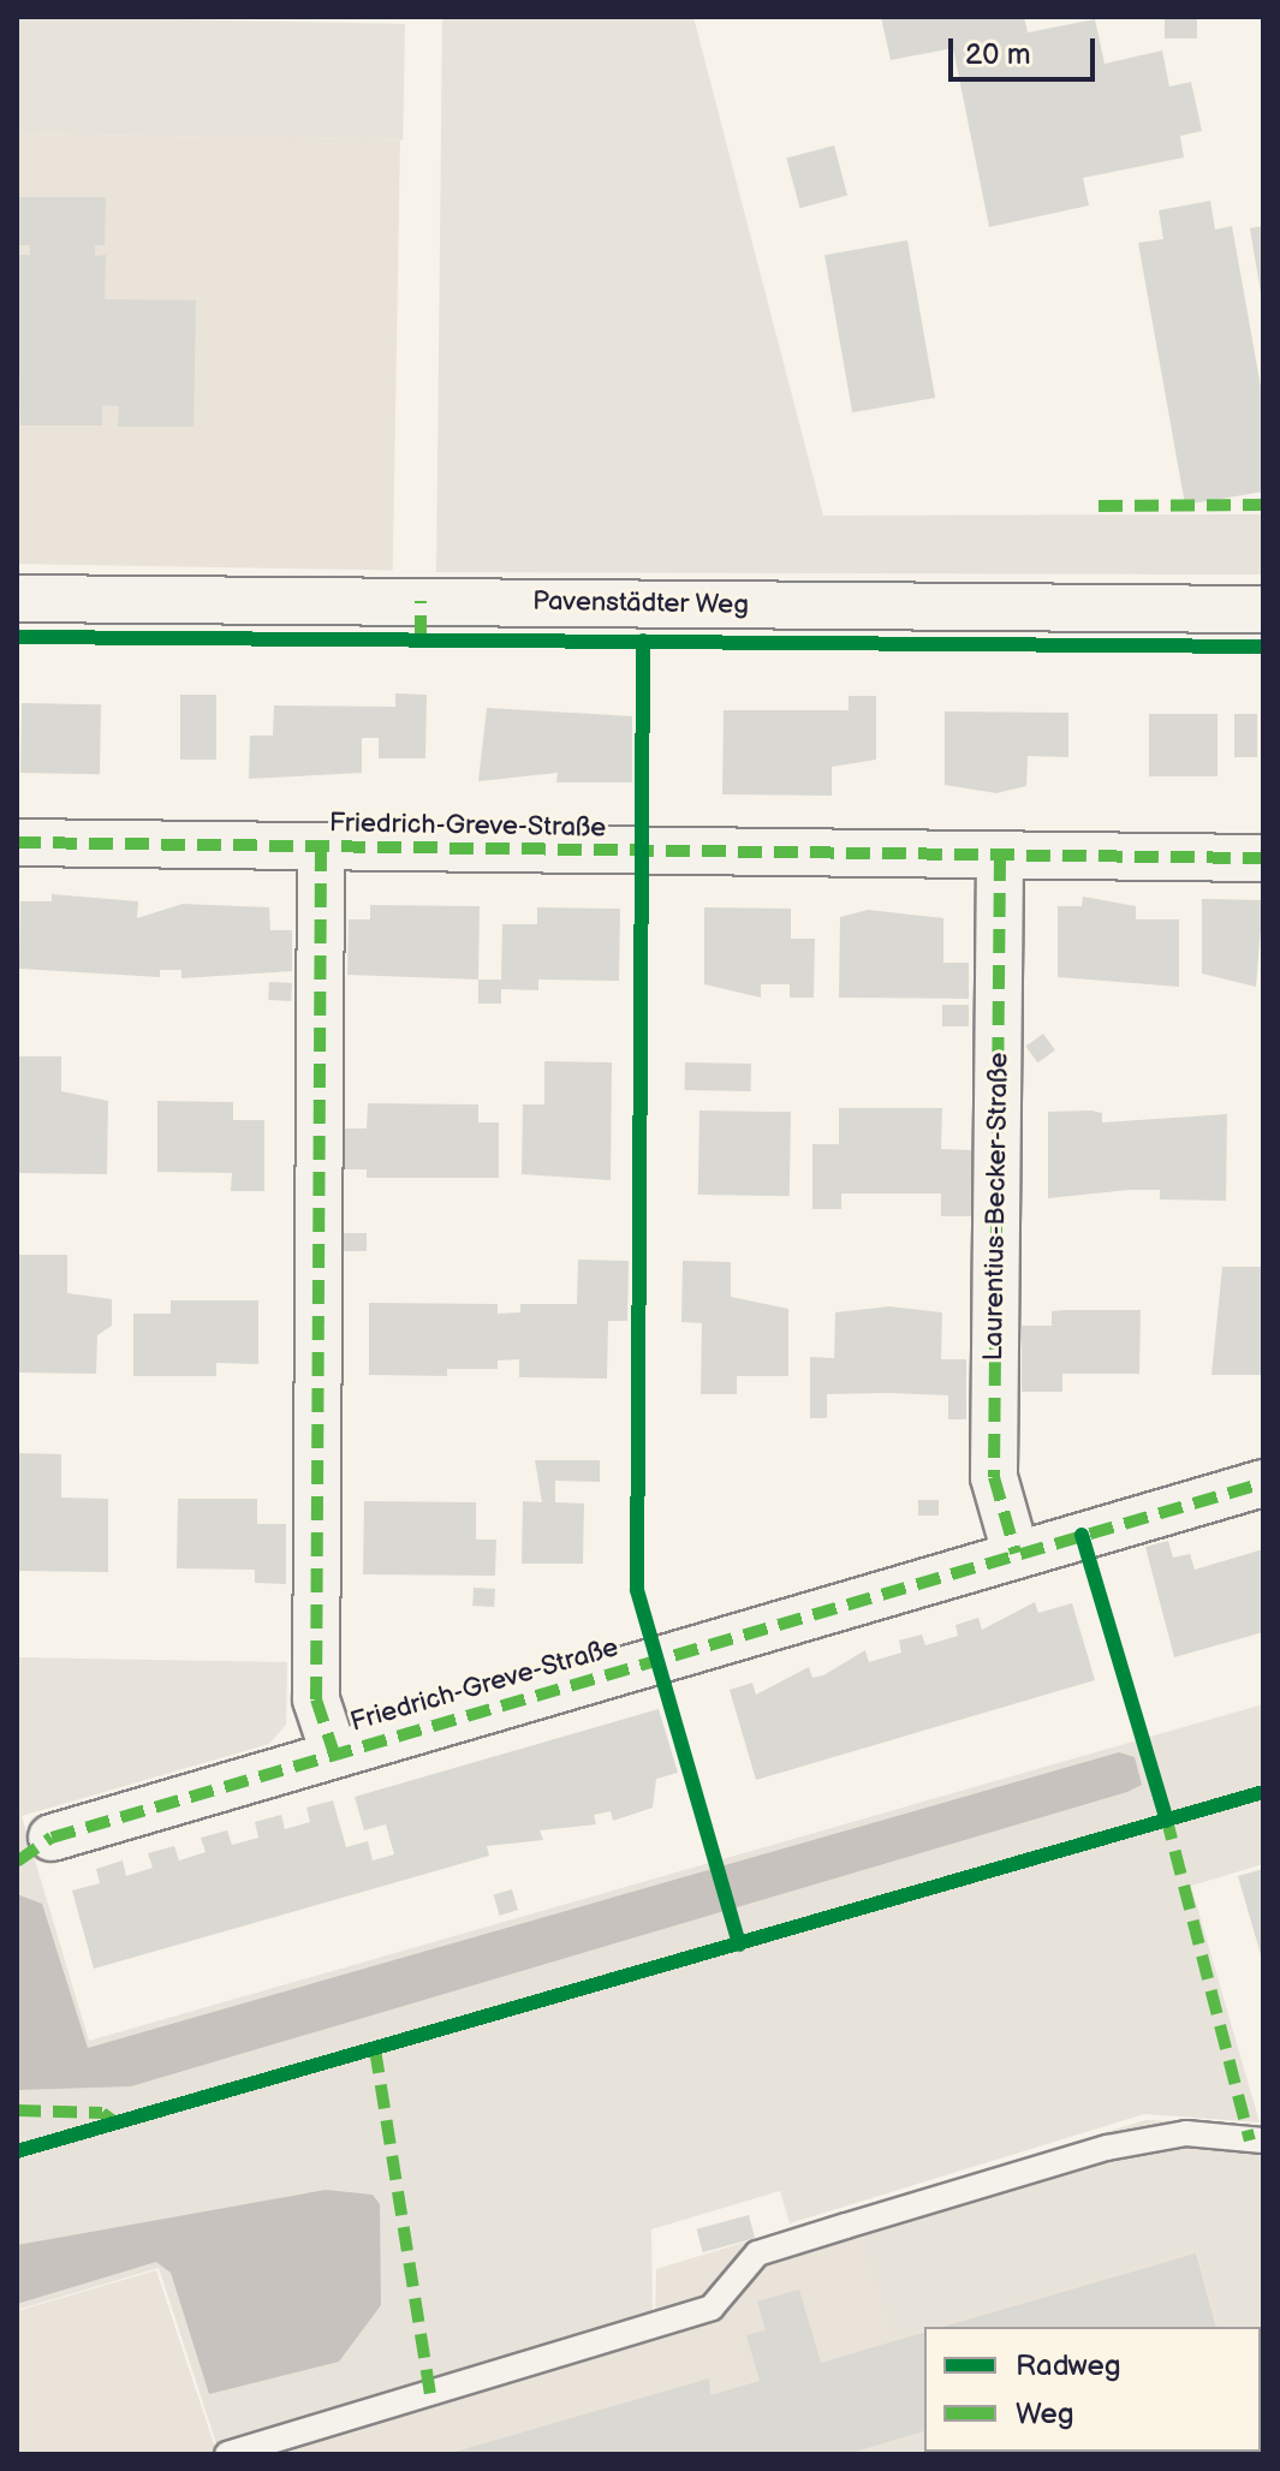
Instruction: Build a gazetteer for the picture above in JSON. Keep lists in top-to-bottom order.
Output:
{
  "streets": {
    "street": ["Pavenstädter Weg", "Friedrich-Greve-Straße", "Laurentius-Becker-Straße"]
  },
  "crossings": [
    ["Friedrich-Greve-Straße", "Laurentius-Becker-Straße"]
  ],
  "legend": ["Radweg", "Weg"],
  "scale_bar": "20 m"
}
